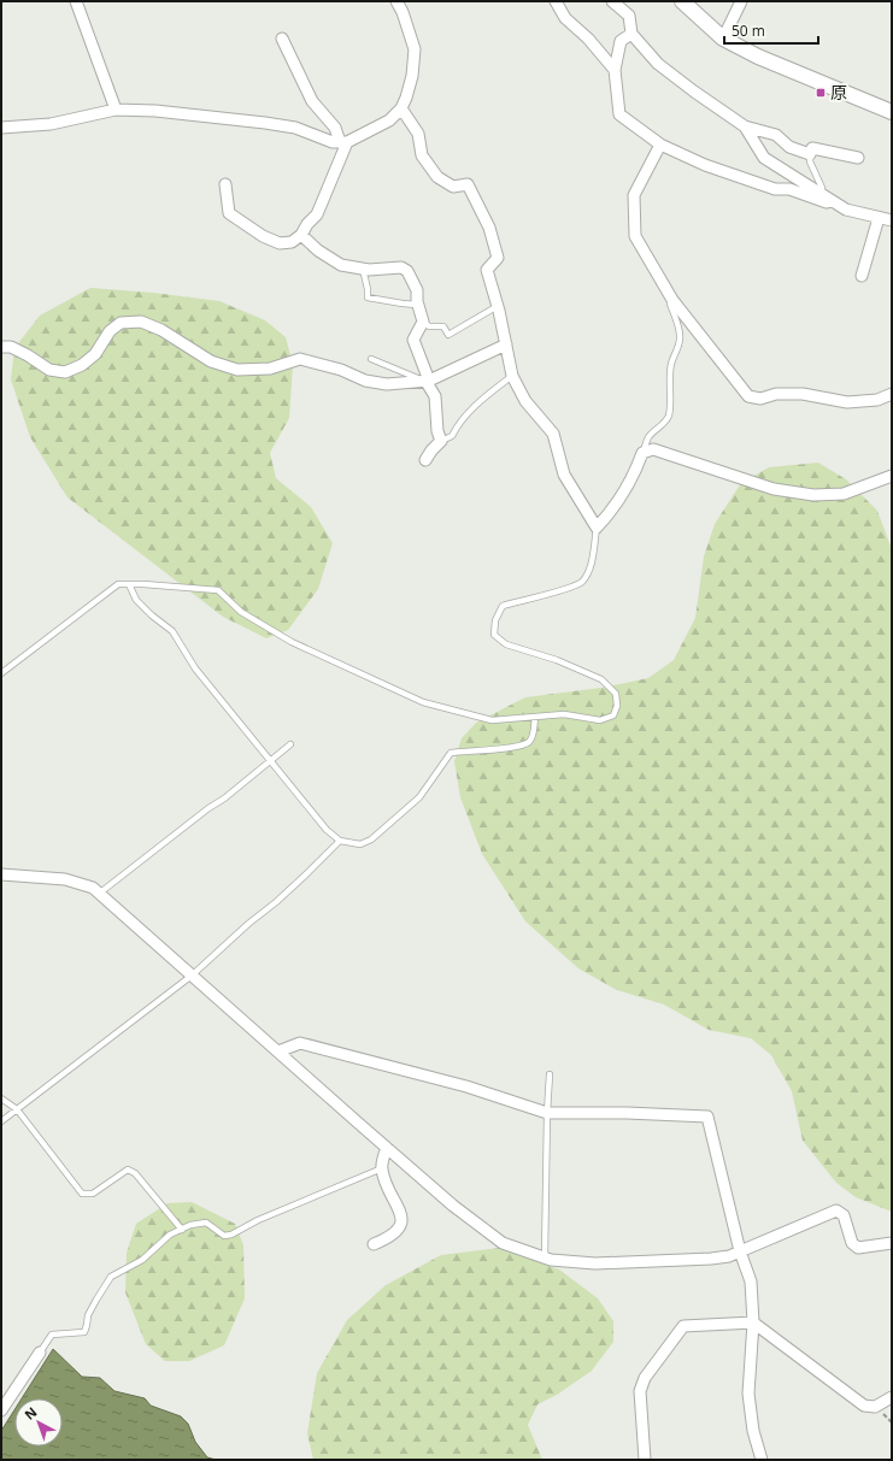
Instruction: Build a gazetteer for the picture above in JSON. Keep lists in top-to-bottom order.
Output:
{
  "places": {
    "transit": ["原"]
  },
  "scale_bar": "50 m",
  "north": "top left"
}
